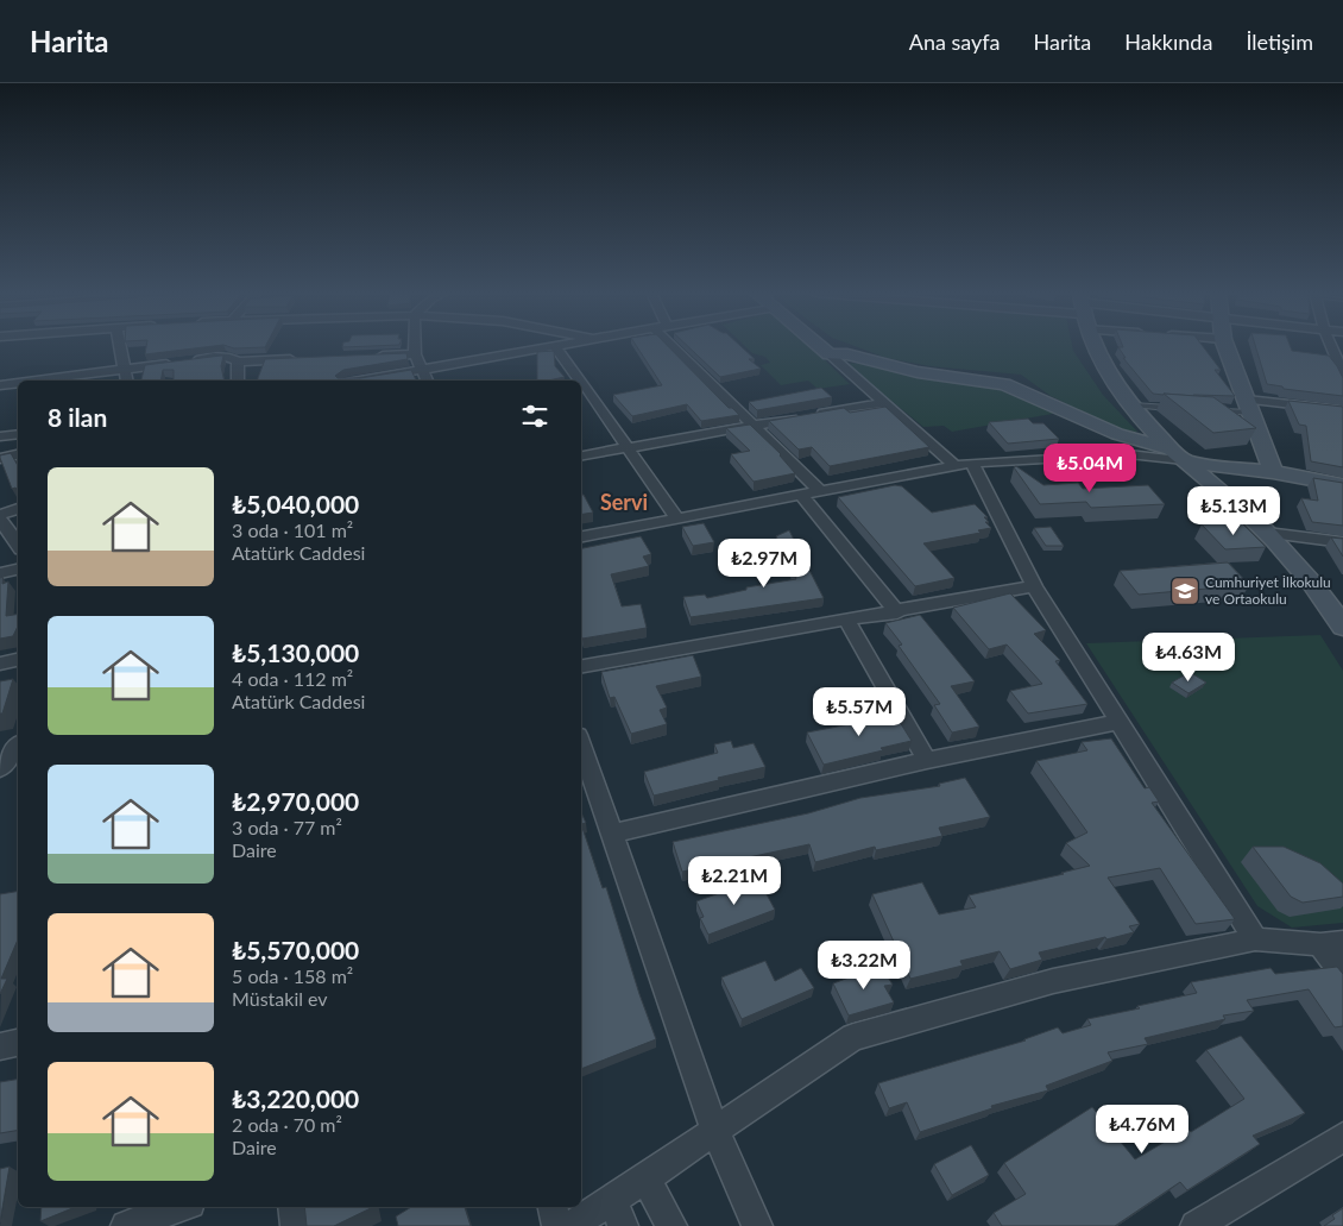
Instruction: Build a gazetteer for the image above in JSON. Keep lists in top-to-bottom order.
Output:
{
  "districts": ["Servi"],
  "places": {
    "school or university": ["Cumhuriyet İlkokulu ve Ortaokulu"]
  },
  "page": {
    "header": "Harita",
    "nav": [
      "Ana sayfa",
      "Harita",
      "Hakkında",
      "İletişim"
    ],
    "heading": "8 ilan",
    "price": [
      "₺5.04M",
      "₺5.13M",
      "₺2.97M",
      "₺4.63M",
      "₺5.57M",
      "₺2.21M",
      "₺3.22M",
      "₺4.76M"
    ],
    "list": [
      {
        "name": "₺5,040,000",
        "note": "3 oda · 101 m² · Atatürk Caddesi"
      },
      {
        "name": "₺5,130,000",
        "note": "4 oda · 112 m² · Atatürk Caddesi"
      },
      {
        "name": "₺2,970,000",
        "note": "3 oda · 77 m² · Daire"
      },
      {
        "name": "₺5,570,000",
        "note": "5 oda · 158 m² · Müstakil ev"
      },
      {
        "name": "₺3,220,000",
        "note": "2 oda · 70 m² · Daire"
      }
    ]
  }
}
